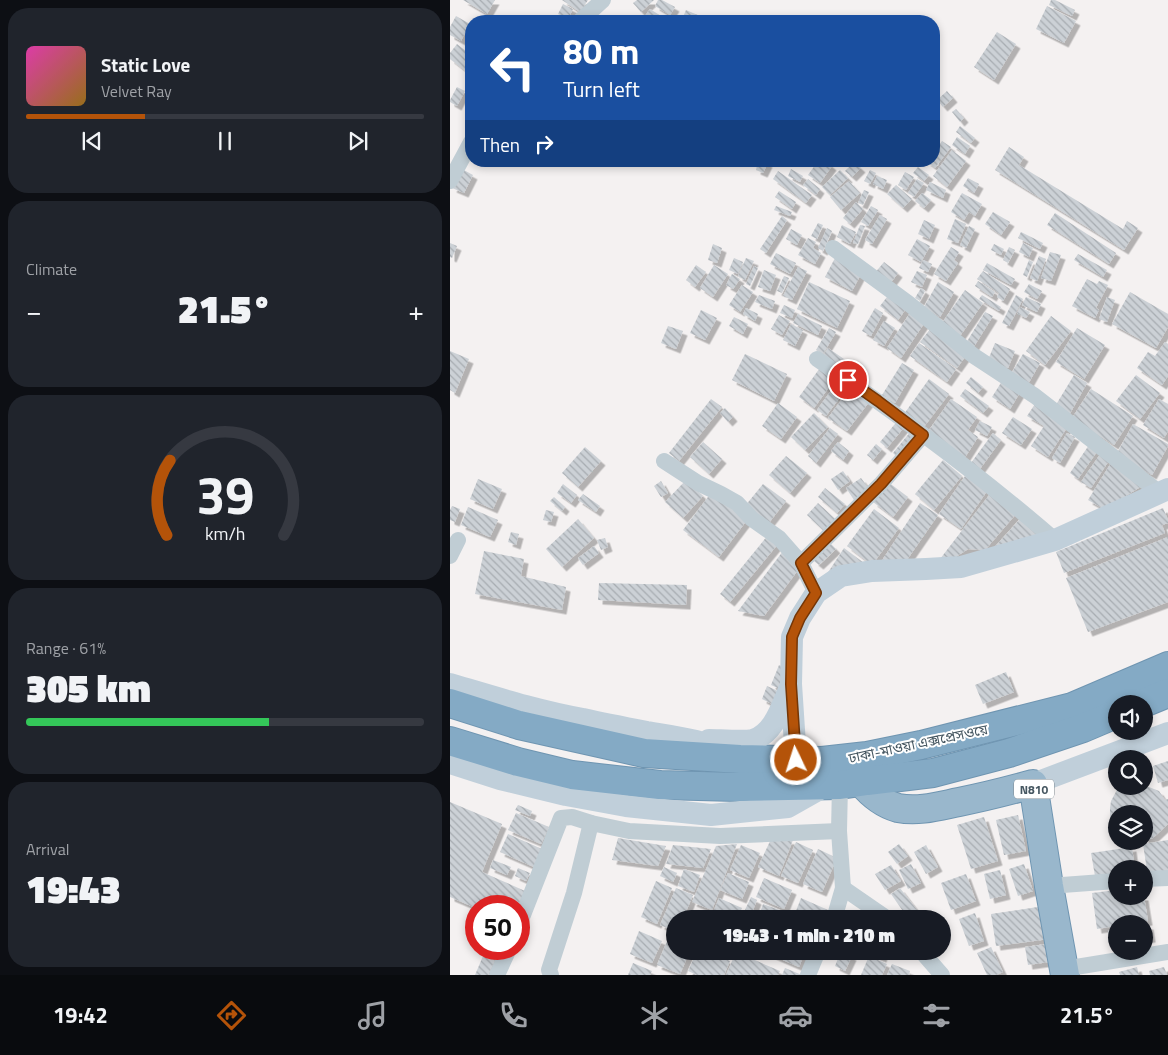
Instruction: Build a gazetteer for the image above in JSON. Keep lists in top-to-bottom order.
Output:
{
  "streets": {
    "highway": ["ঢাকা-মাওয়া এক্সপ্রেসওয়ে", "N810"]
  },
  "crossings": [
    ["ঢাকা-মাওয়া এক্সপ্রেসওয়ে", "N810"]
  ],
  "page": {
    "turn": ["80 m", "Turn left"],
    "song": ["Static Love", "Velvet Ray"],
    "then": "Then",
    "tile": [
      "Climate",
      ["Range · 61%", "305 km"],
      ["Arrival", "19:43"]
    ],
    "heat": ["−", "21.5°", "+"],
    "map_buttons": ["+", "−"],
    "limit": "50",
    "trip": "19:43 · 1 min · 210 m",
    "tabs": ["19:42", "21.5°"],
    "gauge": ["39", "km/h"]
  }
}
